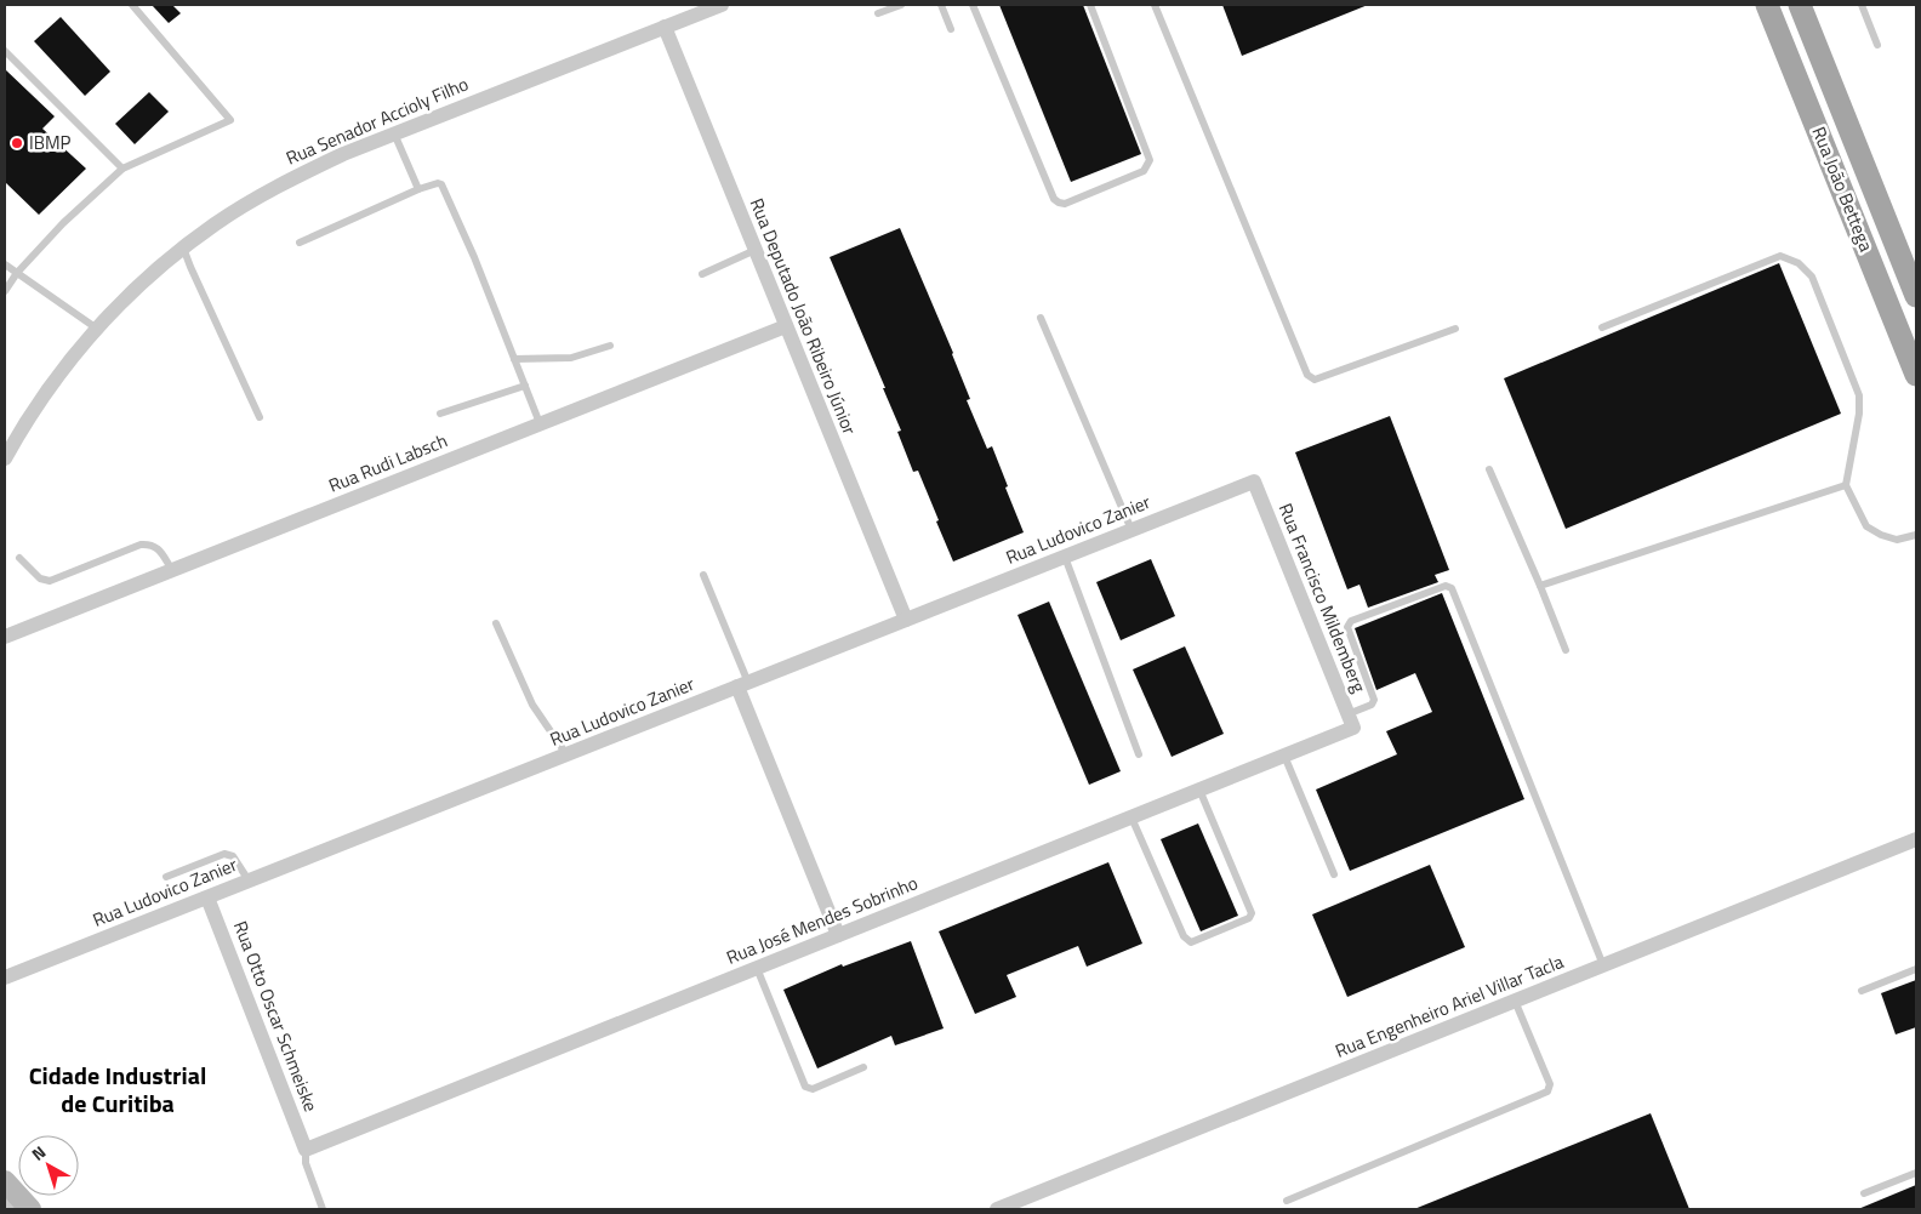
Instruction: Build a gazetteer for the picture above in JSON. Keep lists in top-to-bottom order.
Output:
{
  "streets": {
    "main road": ["Rua João Bettega"],
    "street": [
      "Rua Senador Accioly Filho",
      "Rua Deputado João Ribeiro Júnior",
      "Rua Rudi Labsch",
      "Rua Ludovico Zanier",
      "Rua Francisco Mildemberg",
      "Rua José Mendes Sobrinho",
      "Rua Engenheiro Ariel Villar Tacla",
      "Rua Otto Oscar Schmeiske"
    ]
  },
  "crossings": [
    ["Rua Senador Accioly Filho", "Rua Deputado João Ribeiro Júnior"],
    ["Rua Deputado João Ribeiro Júnior", "Rua Rudi Labsch"],
    ["Rua Deputado João Ribeiro Júnior", "Rua Ludovico Zanier"],
    ["Rua Ludovico Zanier", "Rua Francisco Mildemberg"],
    ["Rua Ludovico Zanier", "Rua Otto Oscar Schmeiske"],
    ["Rua Francisco Mildemberg", "Rua José Mendes Sobrinho"],
    ["Rua José Mendes Sobrinho", "Rua Otto Oscar Schmeiske"]
  ],
  "districts": ["Cidade Industrial de Curitiba"],
  "places": ["IBMP"],
  "north": "top left"
}
